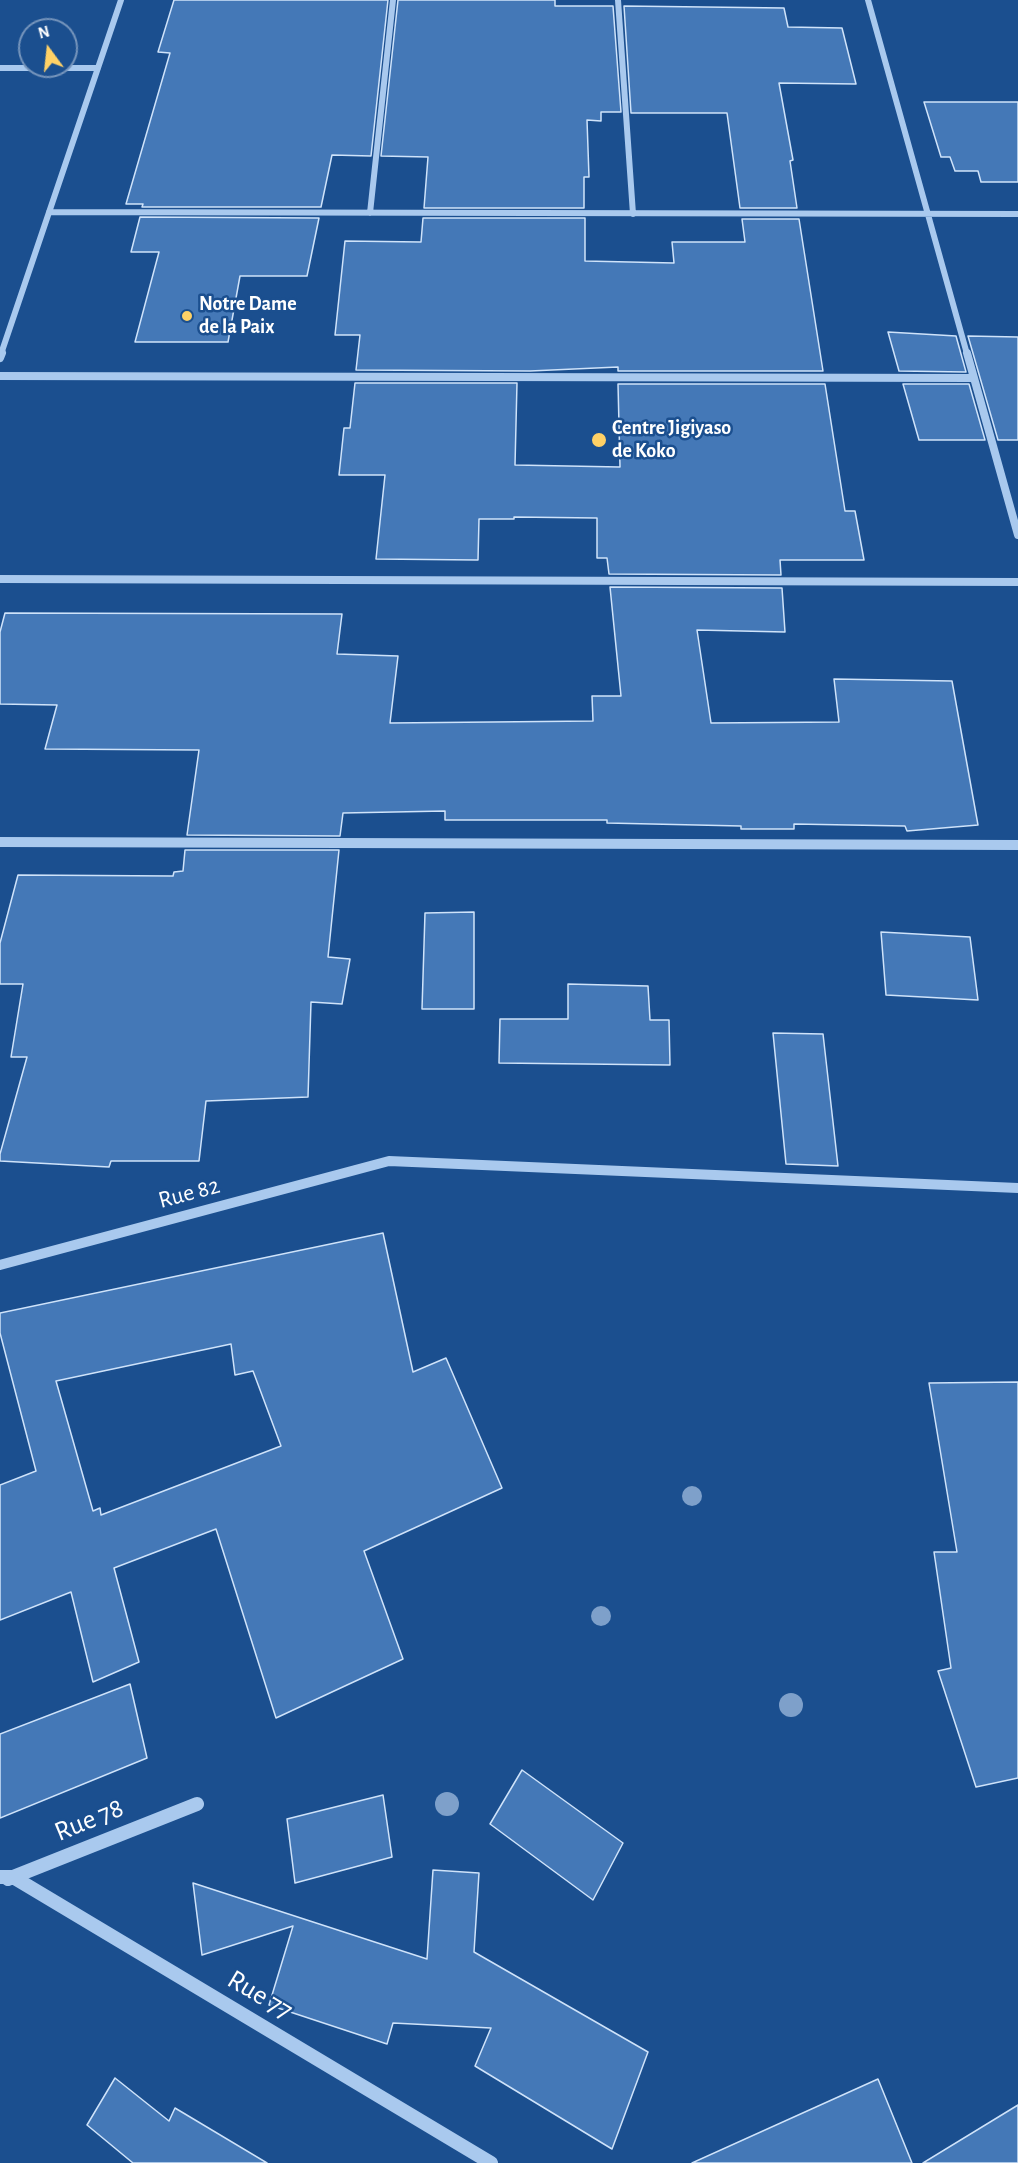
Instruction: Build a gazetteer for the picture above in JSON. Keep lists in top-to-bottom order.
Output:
{
  "streets": {
    "street": ["Rue 82", "Rue 78", "Rue 77"]
  },
  "crossings": [
    ["Rue 78", "Rue 77"]
  ],
  "places": ["Notre Dame de la Paix", "Centre Jigiyaso de Koko"],
  "north": "top"
}
